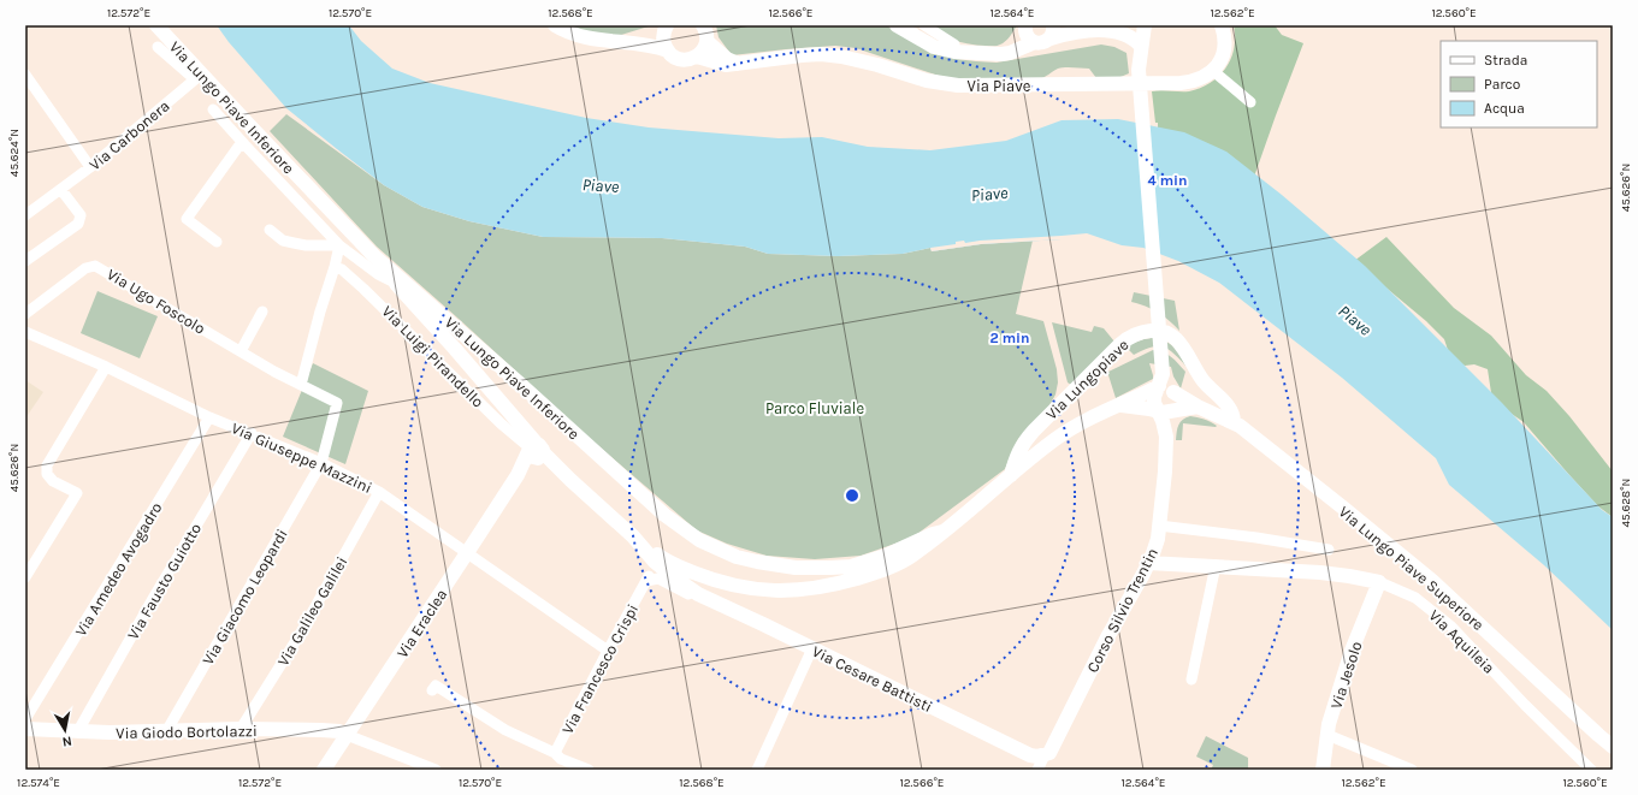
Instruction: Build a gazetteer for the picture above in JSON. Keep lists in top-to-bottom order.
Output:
{
  "streets": {
    "main road": [
      "Via Piave",
      "Via Lungo Piave Inferiore",
      "Via Lungopiave",
      "Via Lungo Piave Superiore",
      "Corso Silvio Trentin",
      "Via Eraclea",
      "Via Aquileia",
      "Via Jesolo",
      "Via Cesare Battisti",
      "Via Giodo Bortolazzi"
    ],
    "street": [
      "Via Carbonera",
      "Via Ugo Foscolo",
      "Via Luigi Pirandello",
      "Via Giuseppe Mazzini",
      "Via Amedeo Avogadro",
      "Via Fausto Guiotto",
      "Via Giacomo Leopardi",
      "Via Galileo Galilei",
      "Via Francesco Crispi"
    ]
  },
  "crossings": [
    ["Via Lungo Piave Inferiore", "Via Carbonera"],
    ["Via Lungo Piave Inferiore", "Via Lungopiave"],
    ["Via Lungo Piave Inferiore", "Corso Silvio Trentin"],
    ["Via Lungo Piave Inferiore", "Via Cesare Battisti"],
    ["Via Luigi Pirandello", "Via Eraclea"],
    ["Via Luigi Pirandello", "Via Cesare Battisti"],
    ["Via Lungopiave", "Via Lungo Piave Superiore"],
    ["Via Giuseppe Mazzini", "Via Amedeo Avogadro"],
    ["Via Giuseppe Mazzini", "Via Fausto Guiotto"],
    ["Via Giuseppe Mazzini", "Via Giacomo Leopardi"],
    ["Via Giuseppe Mazzini", "Via Galileo Galilei"],
    ["Via Giuseppe Mazzini", "Via Eraclea"],
    ["Via Giuseppe Mazzini", "Via Francesco Crispi"],
    ["Via Lungo Piave Superiore", "Corso Silvio Trentin"],
    ["Via Fausto Guiotto", "Via Giodo Bortolazzi"],
    ["Via Giacomo Leopardi", "Via Giodo Bortolazzi"],
    ["Corso Silvio Trentin", "Via Aquileia"],
    ["Corso Silvio Trentin", "Via Cesare Battisti"],
    ["Via Galileo Galilei", "Via Giodo Bortolazzi"],
    ["Via Eraclea", "Via Cesare Battisti"],
    ["Via Eraclea", "Via Giodo Bortolazzi"],
    ["Via Aquileia", "Via Jesolo"],
    ["Via Francesco Crispi", "Via Cesare Battisti"]
  ],
  "water": ["Piave"],
  "parks": ["Parco Fluviale"],
  "legend": ["Strada", "Parco", "Acqua"],
  "north": "bottom",
  "coordinates": [
    "12.572°E",
    "12.570°E",
    "12.568°E",
    "12.566°E",
    "12.564°E",
    "12.562°E",
    "12.560°E",
    "45.624°N",
    "45.626°N",
    "45.628°N",
    "12.574°E"
  ],
  "rings": ["4 min", "2 min"]
}
